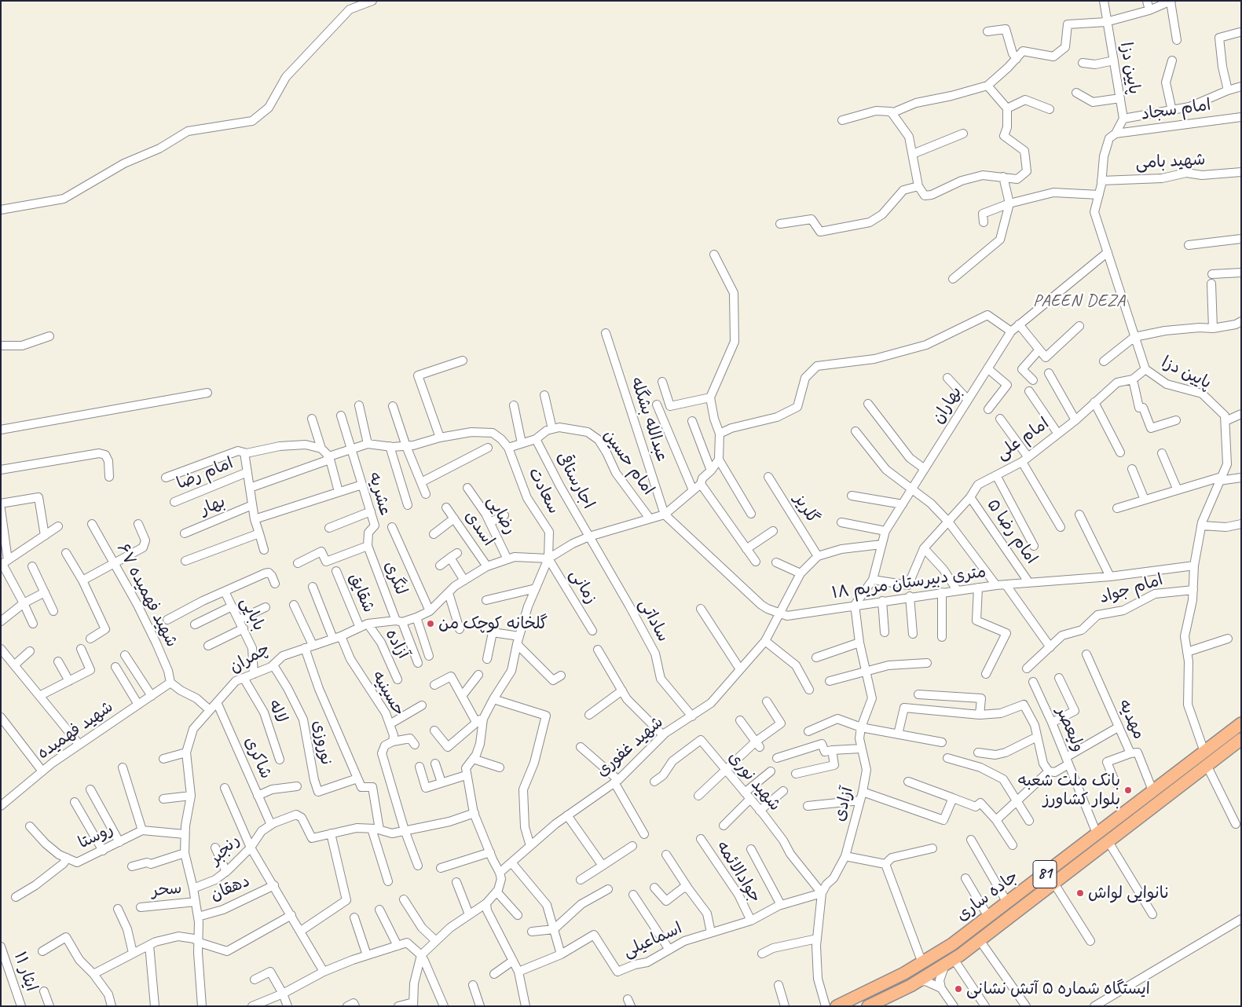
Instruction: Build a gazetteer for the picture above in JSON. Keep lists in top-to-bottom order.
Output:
{
  "streets": {
    "highway": ["81", "جاده ساری"],
    "street": [
      "پایین دزا",
      "امام سجاد",
      "شهید بامی",
      "بهاران",
      "عبدالله بشگله",
      "امام علی",
      "امام حسین",
      "امام رضا",
      "اجارستاقی",
      "سعادت",
      "عشریه",
      "بهار",
      "گلریز",
      "رضایی",
      "اسدی",
      "امام رضا ۵",
      "لنگری",
      "۱۸ متری دبیرستان مریم",
      "زمانی",
      "امام جواد",
      "شقایق",
      "شهید فهمیده ۶۷",
      "بابایی",
      "ساداتی",
      "آزاده",
      "چمران",
      "حسینیه",
      "لاله",
      "مهدیه",
      "ولیعصر",
      "شهید فهمیده",
      "نوروزی",
      "شهید غفوری",
      "شاکری",
      "شهید نوری",
      "آزادی",
      "روستا",
      "رنجبر",
      "جوادالائمه",
      "دهقان",
      "سحر",
      "اسماعیلی",
      "ایثار ۱۱"
    ]
  },
  "crossings": [
    ["پایین دزا", "امام سجاد"],
    ["پایین دزا", "شهید بامی"],
    ["پایین دزا", "بهاران"],
    ["پایین دزا", "امام علی"],
    ["بهاران", "امام علی"],
    ["بهاران", "۱۸ متری دبیرستان مریم"],
    ["بهاران", "آزادی"],
    ["عبدالله بشگله", "۱۸ متری دبیرستان مریم"],
    ["امام علی", "امام رضا ۵"],
    ["اجارستاقی", "ساداتی"],
    ["سعادت", "زمانی"],
    ["سعادت", "چمران"],
    ["عشریه", "لنگری"],
    ["رضایی", "چمران"],
    ["اسدی", "چمران"],
    ["امام رضا ۵", "۱۸ متری دبیرستان مریم"],
    ["لنگری", "چمران"],
    ["۱۸ متری دبیرستان مریم", "شهید غفوری"],
    ["۱۸ متری دبیرستان مریم", "آزادی"],
    ["زمانی", "چمران"],
    ["شقایق", "آزاده"],
    ["شقایق", "چمران"],
    ["شهید فهمیده ۶۷", "شهید فهمیده"],
    ["بابایی", "چمران"],
    ["ساداتی", "شهید غفوری"],
    ["آزاده", "چمران"],
    ["چمران", "حسینیه"],
    ["چمران", "لاله"],
    ["چمران", "نوروزی"],
    ["چمران", "شاکری"],
    ["چمران", "رنجبر"],
    ["چمران", "دهقان"],
    ["چمران", "سحر"],
    ["مهدیه", "جاده ساری"],
    ["ولیعصر", "جاده ساری"],
    ["شاکری", "رنجبر"],
    ["شهید نوری", "آزادی"],
    ["شهید نوری", "اسماعیلی"],
    ["آزادی", "اسماعیلی"],
    ["جوادالائمه", "اسماعیلی"]
  ],
  "districts": ["PAEEN DEZA"],
  "places": [
    "گلخانه کوچک من",
    "بانک ملت شعبه بلوار کشاورز",
    "نانوایی لواش",
    "ایستگاه شماره ۵ آتش نشانی"
  ]
}
